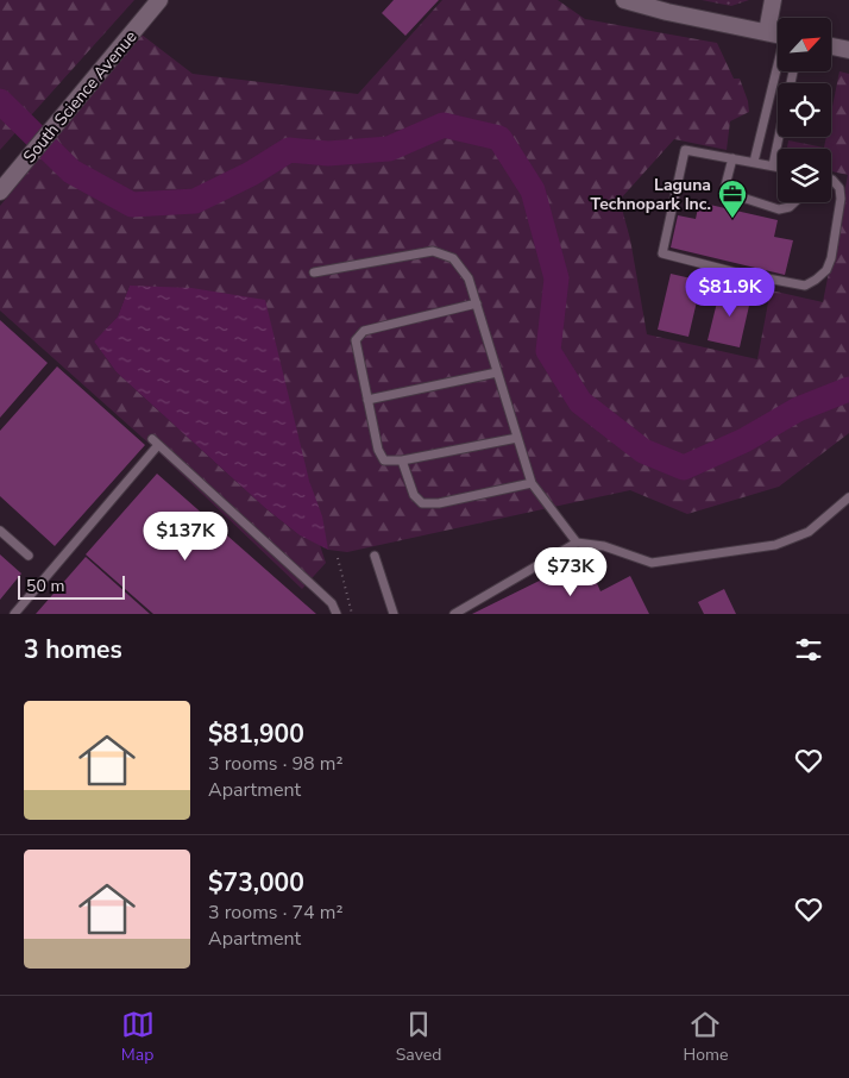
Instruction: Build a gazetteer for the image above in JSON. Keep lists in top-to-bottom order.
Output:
{
  "streets": {
    "street": ["South Science Avenue"]
  },
  "places": {
    "office": ["Laguna Technopark Inc."]
  },
  "scale_bar": "50 m",
  "north": "top right",
  "page": {
    "price": ["$81.9K", "$137K", "$73K"],
    "scale": "50 m",
    "heading": "3 homes",
    "list": [
      {
        "name": "$81,900",
        "note": "3 rooms · 98 m² · Apartment"
      },
      {
        "name": "$73,000",
        "note": "3 rooms · 74 m² · Apartment"
      }
    ],
    "tabs": ["Map", "Saved", "Home"]
  }
}
